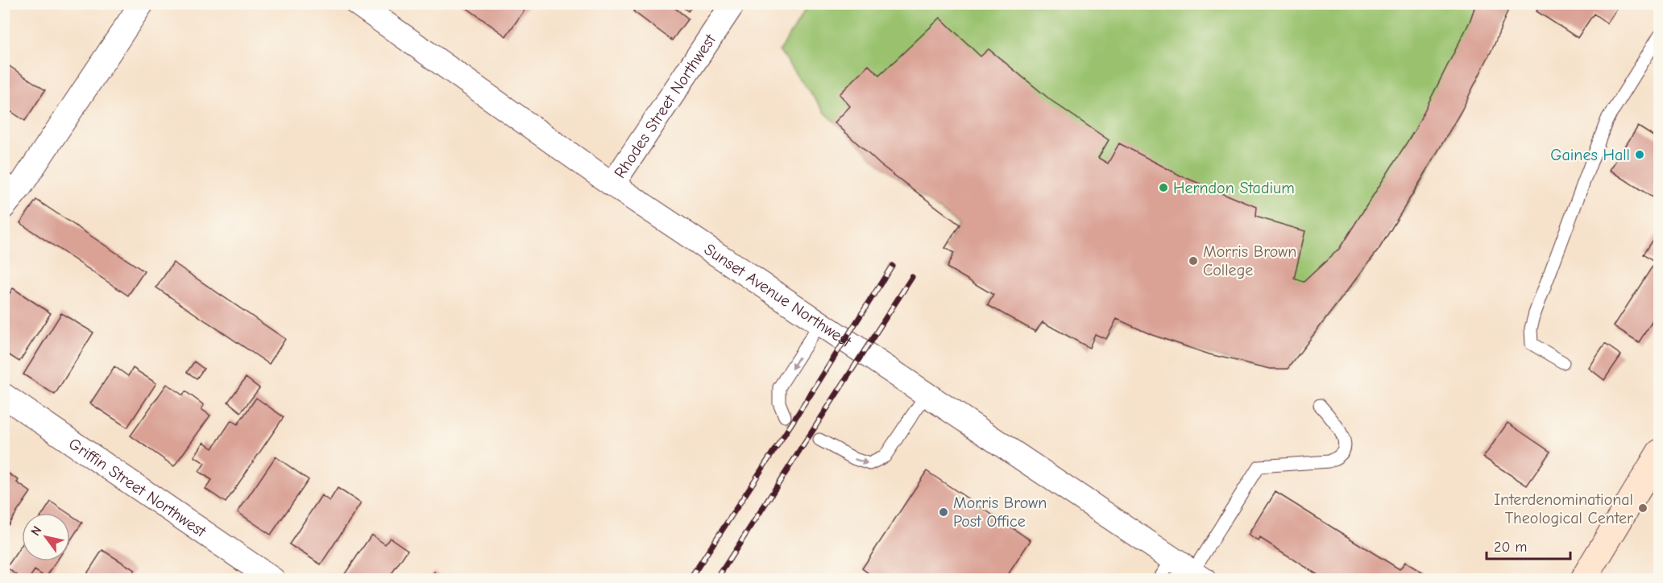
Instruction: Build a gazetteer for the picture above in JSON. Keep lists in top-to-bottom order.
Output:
{
  "streets": {
    "street": ["Rhodes Street Northwest", "Sunset Avenue Northwest", "Griffin Street Northwest"]
  },
  "crossings": [
    ["Rhodes Street Northwest", "Sunset Avenue Northwest"]
  ],
  "places": [
    "Gaines Hall",
    "Herndon Stadium",
    "Morris Brown College",
    "Interdenominational Theological Center",
    "Morris Brown Post Office"
  ],
  "scale_bar": "20 m",
  "north": "top left"
}
